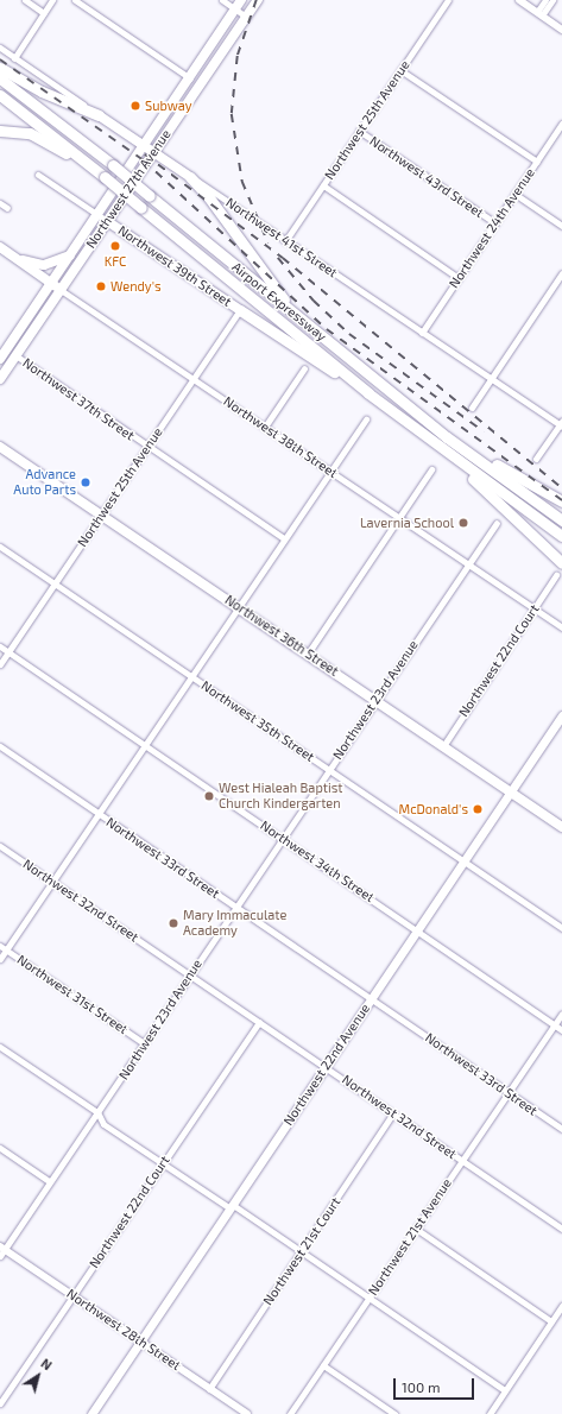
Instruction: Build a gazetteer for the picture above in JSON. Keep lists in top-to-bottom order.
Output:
{
  "streets": {
    "highway": ["Airport Expressway"],
    "main road": [
      "Northwest 27th Avenue",
      "Northwest 41st Street",
      "Northwest 39th Street",
      "Northwest 38th Street",
      "Northwest 36th Street",
      "Northwest 22nd Avenue"
    ],
    "street": [
      "Northwest 25th Avenue",
      "Northwest 43rd Street",
      "Northwest 24th Avenue",
      "Northwest 37th Street",
      "Northwest 22nd Court",
      "Northwest 23rd Avenue",
      "Northwest 35th Street",
      "Northwest 33rd Street",
      "Northwest 34th Street",
      "Northwest 32nd Street",
      "Northwest 31st Street",
      "Northwest 21st Avenue",
      "Northwest 21st Court",
      "Northwest 28th Street"
    ]
  },
  "crossings": [
    ["Northwest 25th Avenue", "Northwest 43rd Street"],
    ["Northwest 25th Avenue", "Northwest 41st Street"],
    ["Northwest 25th Avenue", "Northwest 39th Street"],
    ["Northwest 25th Avenue", "Northwest 37th Street"],
    ["Northwest 25th Avenue", "Northwest 38th Street"],
    ["Northwest 25th Avenue", "Northwest 36th Street"],
    ["Northwest 25th Avenue", "Northwest 35th Street"],
    ["Northwest 25th Avenue", "Northwest 34th Street"],
    ["Northwest 43rd Street", "Northwest 24th Avenue"],
    ["Northwest 27th Avenue", "Northwest 41st Street"],
    ["Northwest 27th Avenue", "Northwest 39th Street"],
    ["Northwest 27th Avenue", "Northwest 37th Street"],
    ["Northwest 27th Avenue", "Northwest 38th Street"],
    ["Northwest 24th Avenue", "Northwest 41st Street"],
    ["Northwest 38th Street", "Northwest 22nd Court"],
    ["Northwest 38th Street", "Northwest 23rd Avenue"],
    ["Northwest 36th Street", "Northwest 22nd Court"],
    ["Northwest 36th Street", "Northwest 23rd Avenue"],
    ["Northwest 36th Street", "Northwest 22nd Avenue"],
    ["Northwest 22nd Court", "Northwest 32nd Street"],
    ["Northwest 22nd Court", "Northwest 28th Street"],
    ["Northwest 23rd Avenue", "Northwest 35th Street"],
    ["Northwest 23rd Avenue", "Northwest 33rd Street"],
    ["Northwest 23rd Avenue", "Northwest 34th Street"],
    ["Northwest 23rd Avenue", "Northwest 32nd Street"],
    ["Northwest 23rd Avenue", "Northwest 31st Street"],
    ["Northwest 23rd Avenue", "Northwest 28th Street"],
    ["Northwest 35th Street", "Northwest 22nd Avenue"],
    ["Northwest 33rd Street", "Northwest 22nd Avenue"],
    ["Northwest 33rd Street", "Northwest 21st Avenue"],
    ["Northwest 34th Street", "Northwest 22nd Avenue"],
    ["Northwest 34th Street", "Northwest 21st Avenue"],
    ["Northwest 32nd Street", "Northwest 22nd Avenue"],
    ["Northwest 32nd Street", "Northwest 21st Avenue"],
    ["Northwest 32nd Street", "Northwest 21st Court"],
    ["Northwest 22nd Avenue", "Northwest 28th Street"],
    ["Northwest 21st Court", "Northwest 28th Street"]
  ],
  "places": [
    "Subway",
    "KFC",
    "Wendy's",
    "Advance Auto Parts",
    "Lavernia School",
    "West Hialeah Baptist Church Kindergarten",
    "McDonald's",
    "Mary Immaculate Academy"
  ],
  "scale_bar": "100 m",
  "north": "top right"
}
